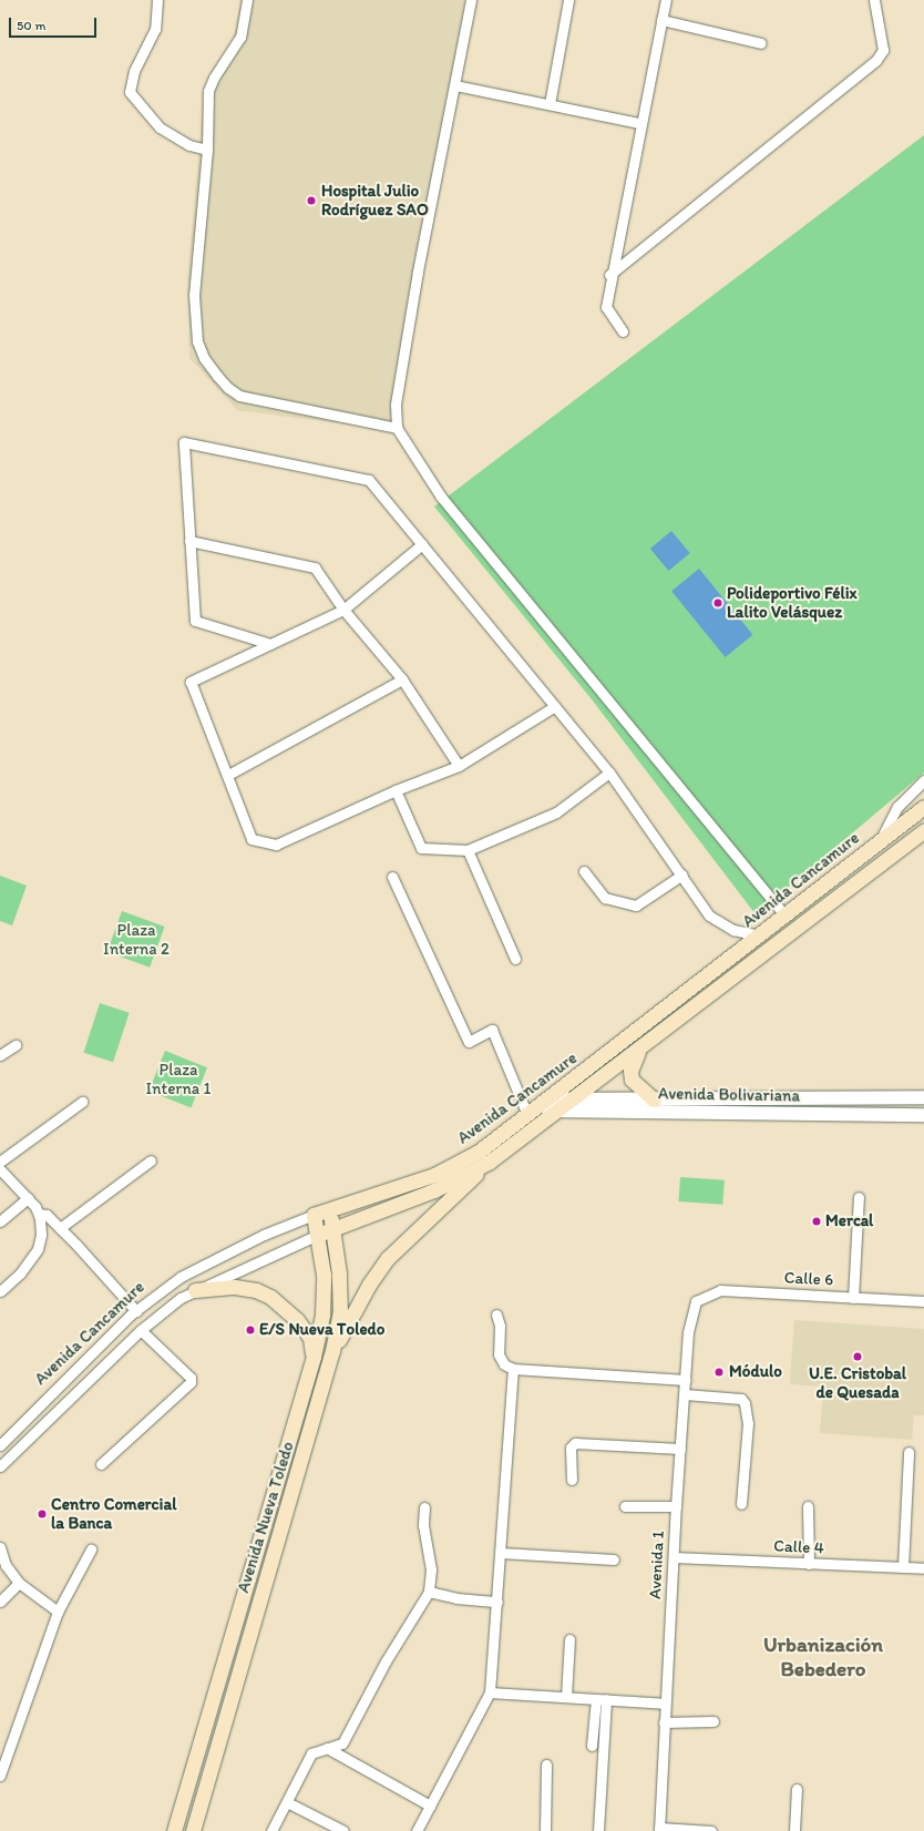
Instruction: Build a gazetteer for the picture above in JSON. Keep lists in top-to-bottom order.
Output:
{
  "streets": {
    "main road": ["Avenida Cancamure", "Avenida Nueva Toledo"],
    "street": [
      "Avenida Bolivariana",
      "Calle 6",
      "Calle 4",
      "Avenida 1"
    ]
  },
  "crossings": [
    ["Avenida Cancamure", "Avenida Bolivariana"],
    ["Avenida Cancamure", "Avenida Nueva Toledo"],
    ["Calle 6", "Avenida 1"],
    ["Calle 4", "Avenida 1"]
  ],
  "districts": ["Urbanización Bebedero"],
  "parks": ["Plaza Interna 2", "Plaza Interna 1"],
  "places": [
    "Hospital Julio Rodríguez SAO",
    "Polideportivo Félix Lalito Velásquez",
    "Mercal",
    "E/S Nueva Toledo",
    "U.E. Cristobal de Quesada",
    "Módulo",
    "Centro Comercial la Banca"
  ],
  "scale_bar": "50 m"
}
